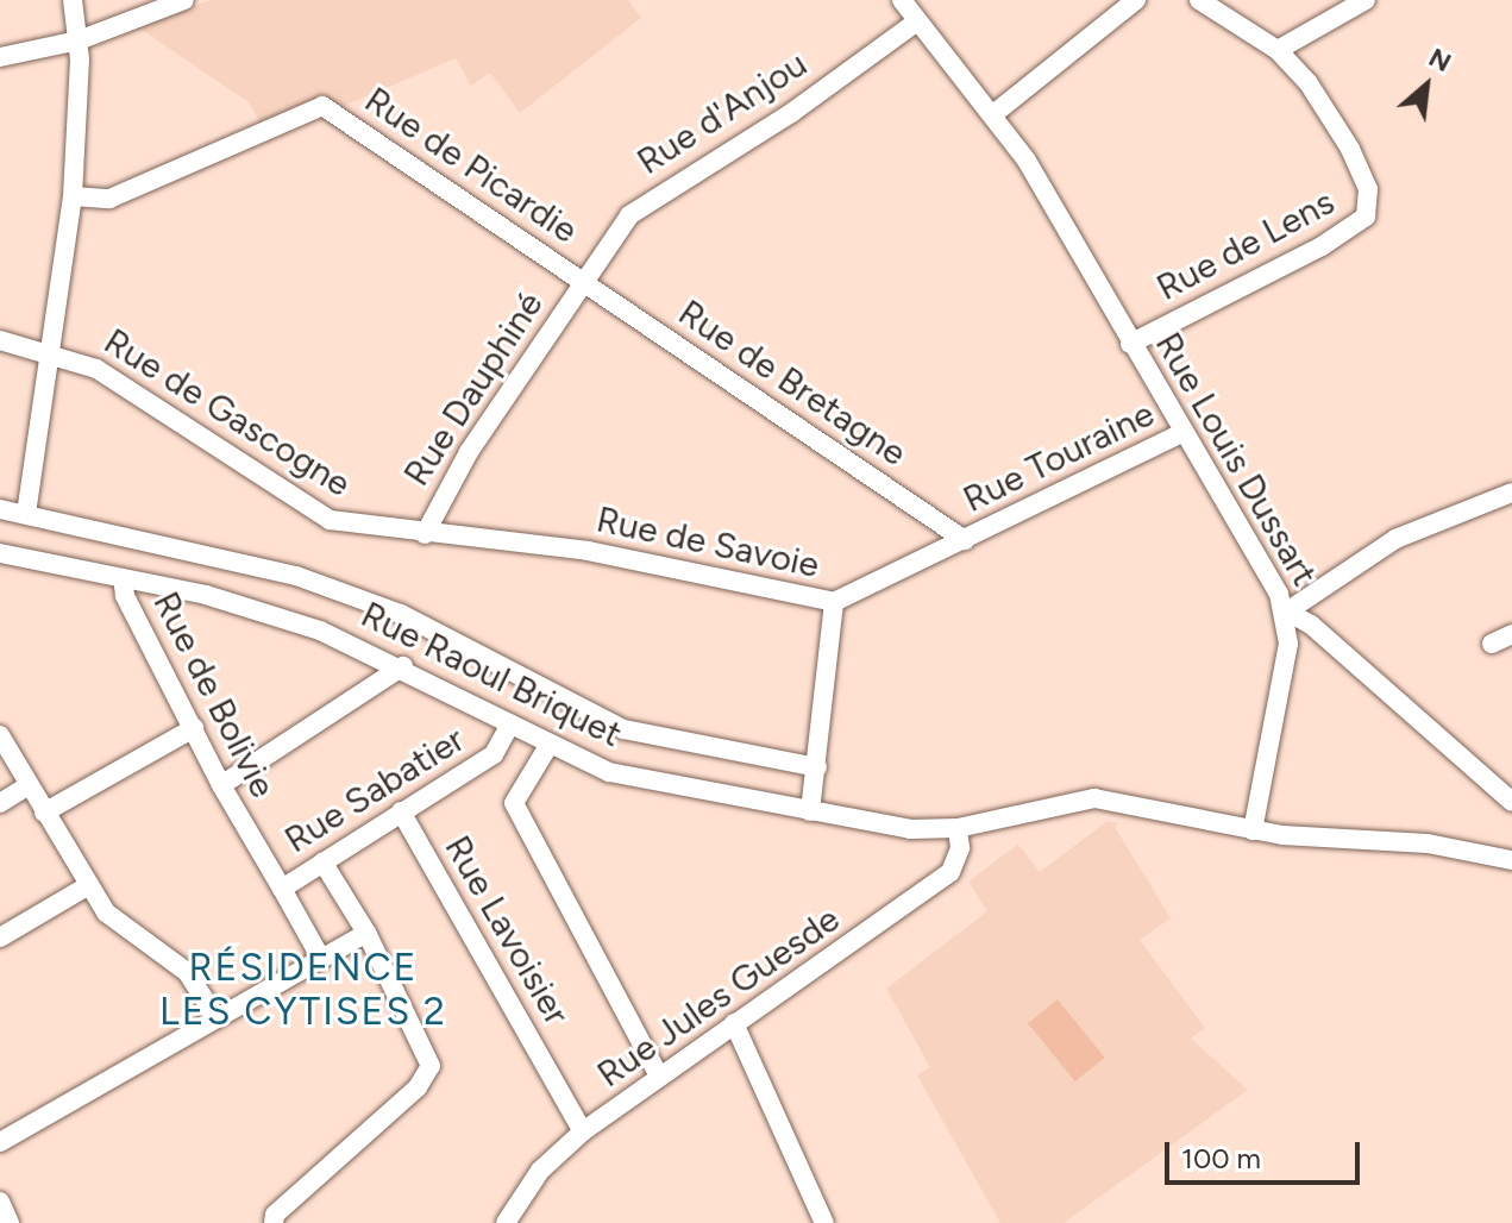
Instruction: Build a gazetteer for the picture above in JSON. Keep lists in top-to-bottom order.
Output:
{
  "streets": {
    "street": [
      "Rue d'Anjou",
      "Rue de Picardie",
      "Rue de Lens",
      "Rue de Bretagne",
      "Rue Dauphiné",
      "Rue de Gascogne",
      "Rue Touraine",
      "Rue Louis Dussart",
      "Rue de Savoie",
      "Rue Raoul Briquet",
      "Rue de Bolivie",
      "Rue Sabatier",
      "Rue Lavoisier",
      "Rue Jules Guesde"
    ]
  },
  "crossings": [
    ["Rue d'Anjou", "Rue de Picardie"],
    ["Rue d'Anjou", "Rue de Bretagne"],
    ["Rue d'Anjou", "Rue Dauphiné"],
    ["Rue d'Anjou", "Rue Louis Dussart"],
    ["Rue de Picardie", "Rue de Bretagne"],
    ["Rue de Picardie", "Rue Dauphiné"],
    ["Rue de Lens", "Rue Louis Dussart"],
    ["Rue de Bretagne", "Rue Dauphiné"],
    ["Rue de Bretagne", "Rue Touraine"],
    ["Rue de Bretagne", "Rue de Savoie"],
    ["Rue Dauphiné", "Rue de Gascogne"],
    ["Rue Dauphiné", "Rue de Savoie"],
    ["Rue de Gascogne", "Rue de Savoie"],
    ["Rue Touraine", "Rue Louis Dussart"],
    ["Rue Touraine", "Rue de Savoie"],
    ["Rue Raoul Briquet", "Rue de Bolivie"],
    ["Rue Raoul Briquet", "Rue Sabatier"],
    ["Rue Raoul Briquet", "Rue Jules Guesde"],
    ["Rue de Bolivie", "Rue Sabatier"],
    ["Rue Sabatier", "Rue Lavoisier"],
    ["Rue Lavoisier", "Rue Jules Guesde"]
  ],
  "districts": ["RÉSIDENCE LES CYTISES 2"],
  "scale_bar": "100 m",
  "north": "top right"
}
